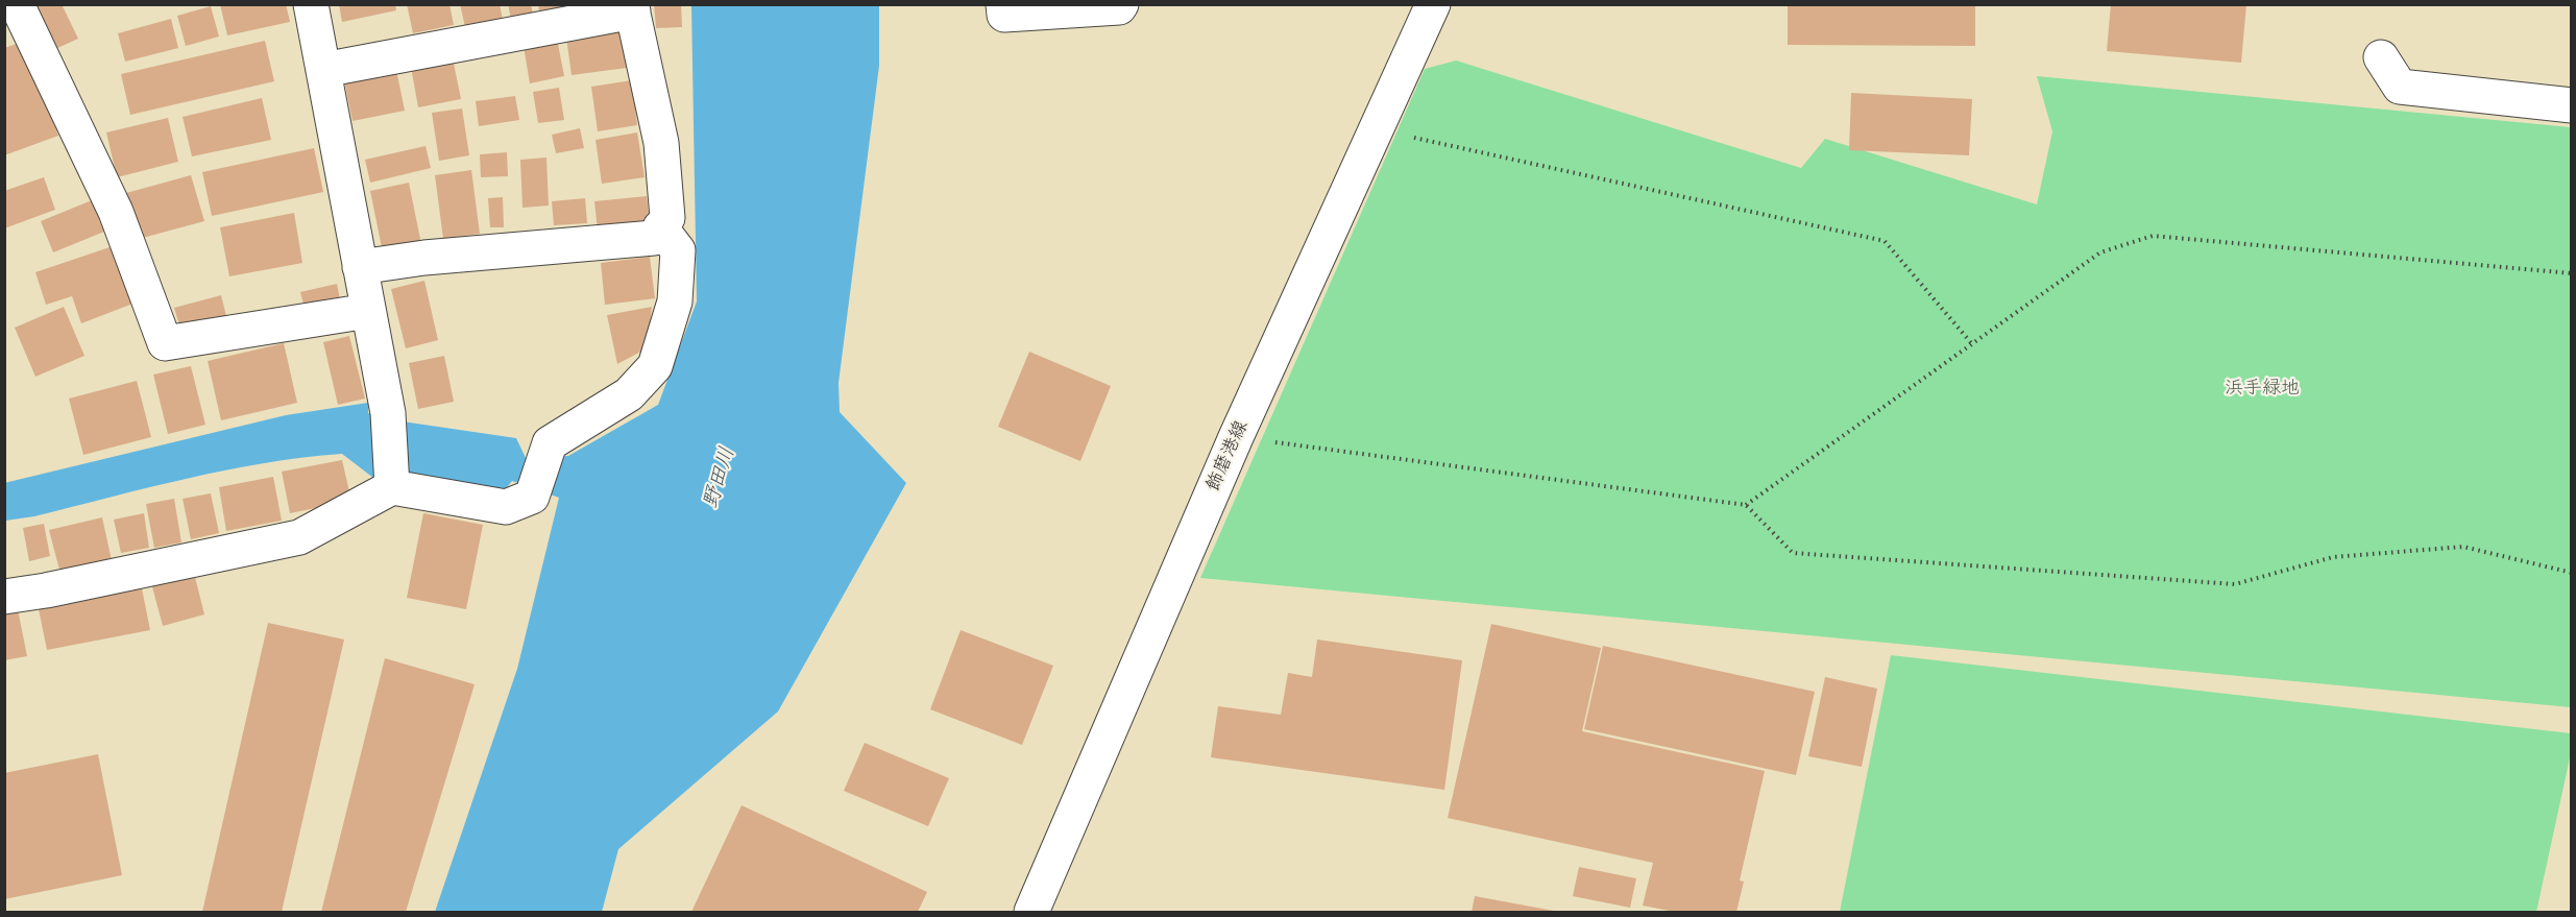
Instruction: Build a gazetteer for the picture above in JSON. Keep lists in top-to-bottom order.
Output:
{
  "streets": {
    "street": ["飾磨港線"]
  },
  "water": ["野田川"],
  "parks": ["浜手緑地"]
}
